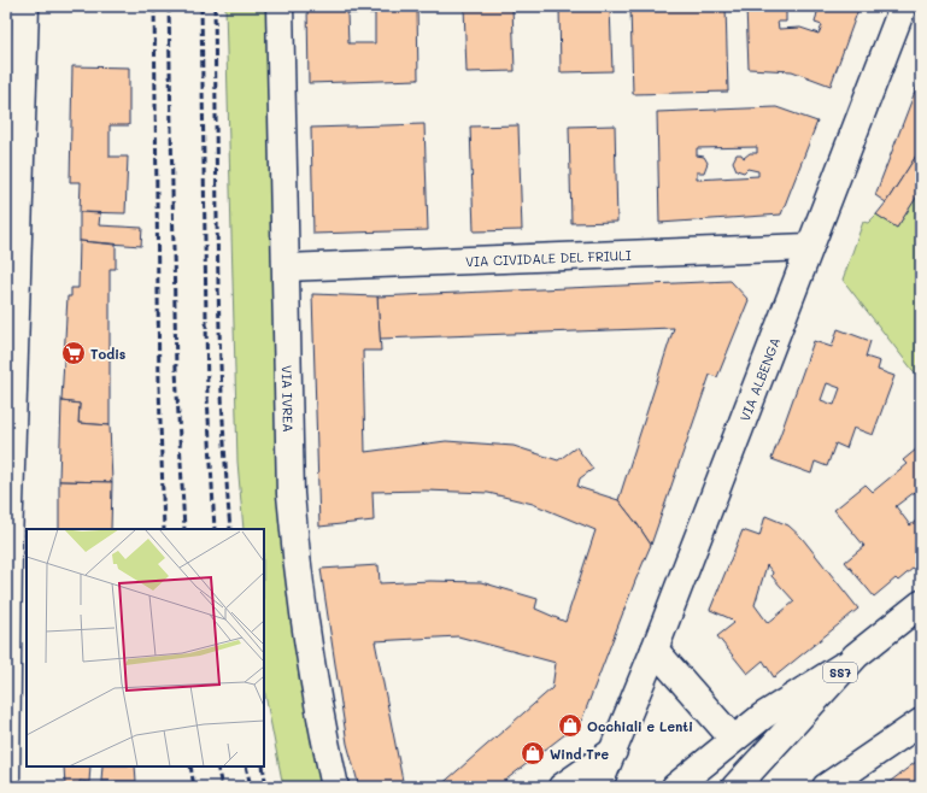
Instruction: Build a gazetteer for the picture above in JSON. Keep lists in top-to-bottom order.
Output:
{
  "streets": {
    "street": [
      "VIA CIVIDALE DEL FRIULI",
      "VIA ALBENGA",
      "VIA IVREA",
      "SS7"
    ]
  },
  "crossings": [
    ["VIA CIVIDALE DEL FRIULI", "VIA ALBENGA"],
    ["VIA CIVIDALE DEL FRIULI", "VIA IVREA"]
  ],
  "places": {
    "supermarket": ["Todis"],
    "shop": ["Occhiali e Lenti", "Wind Tre"]
  }
}
